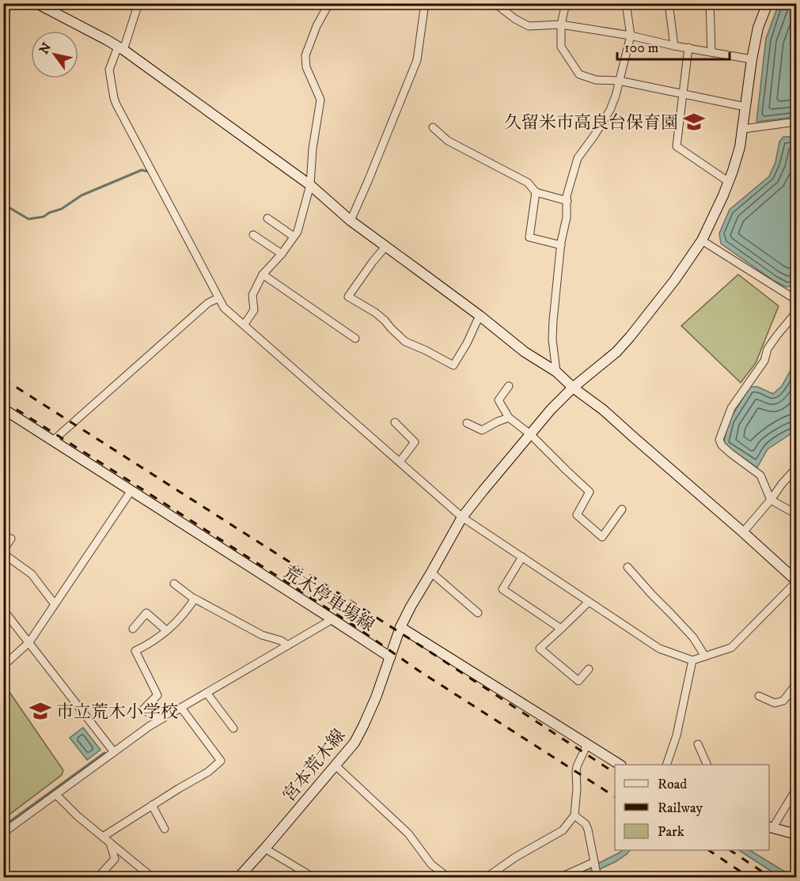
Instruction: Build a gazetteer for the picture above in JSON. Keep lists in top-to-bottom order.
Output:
{
  "streets": {
    "street": ["荒木停車場線", "宮本荒木線"]
  },
  "crossings": [
    ["荒木停車場線", "宮本荒木線"]
  ],
  "places": {
    "school or university": ["久留米市高良台保育園", "市立荒木小学校"]
  },
  "legend": ["Road", "Railway", "Park"],
  "scale_bar": "100 m",
  "north": "top left"
}
